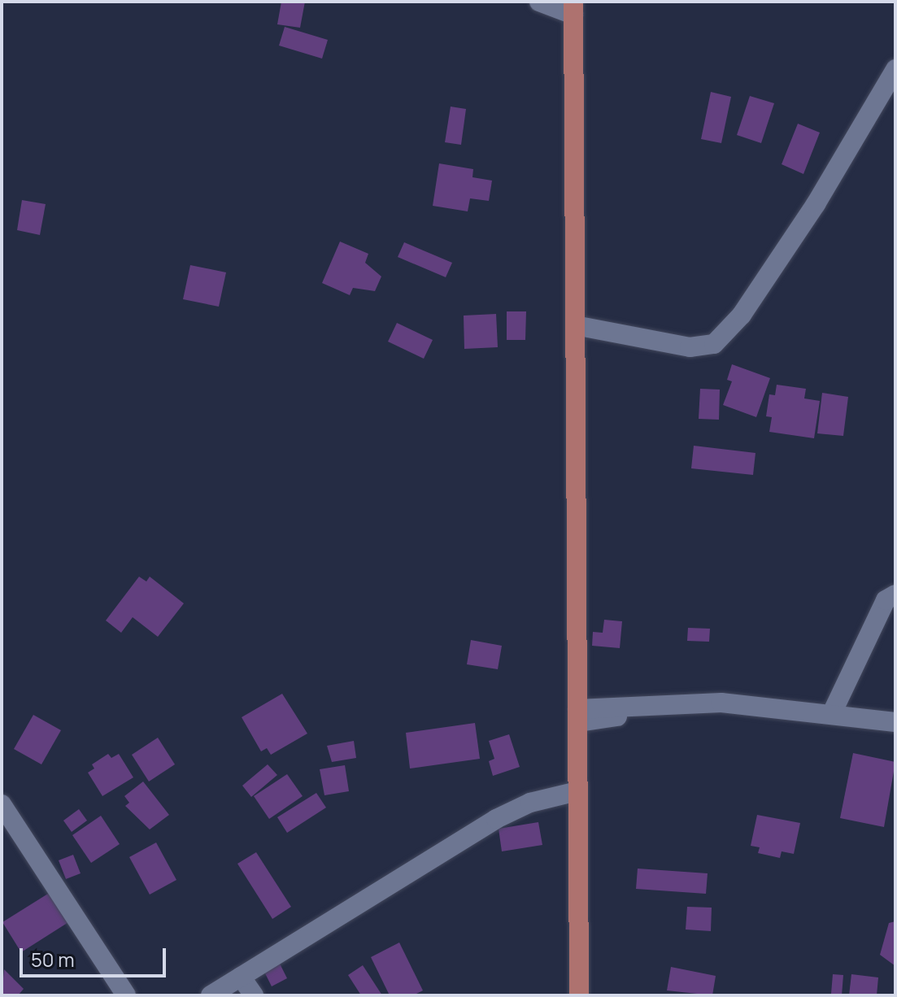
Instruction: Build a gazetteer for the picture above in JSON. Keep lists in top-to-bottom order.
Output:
{
  "scale_bar": "50 m"
}
